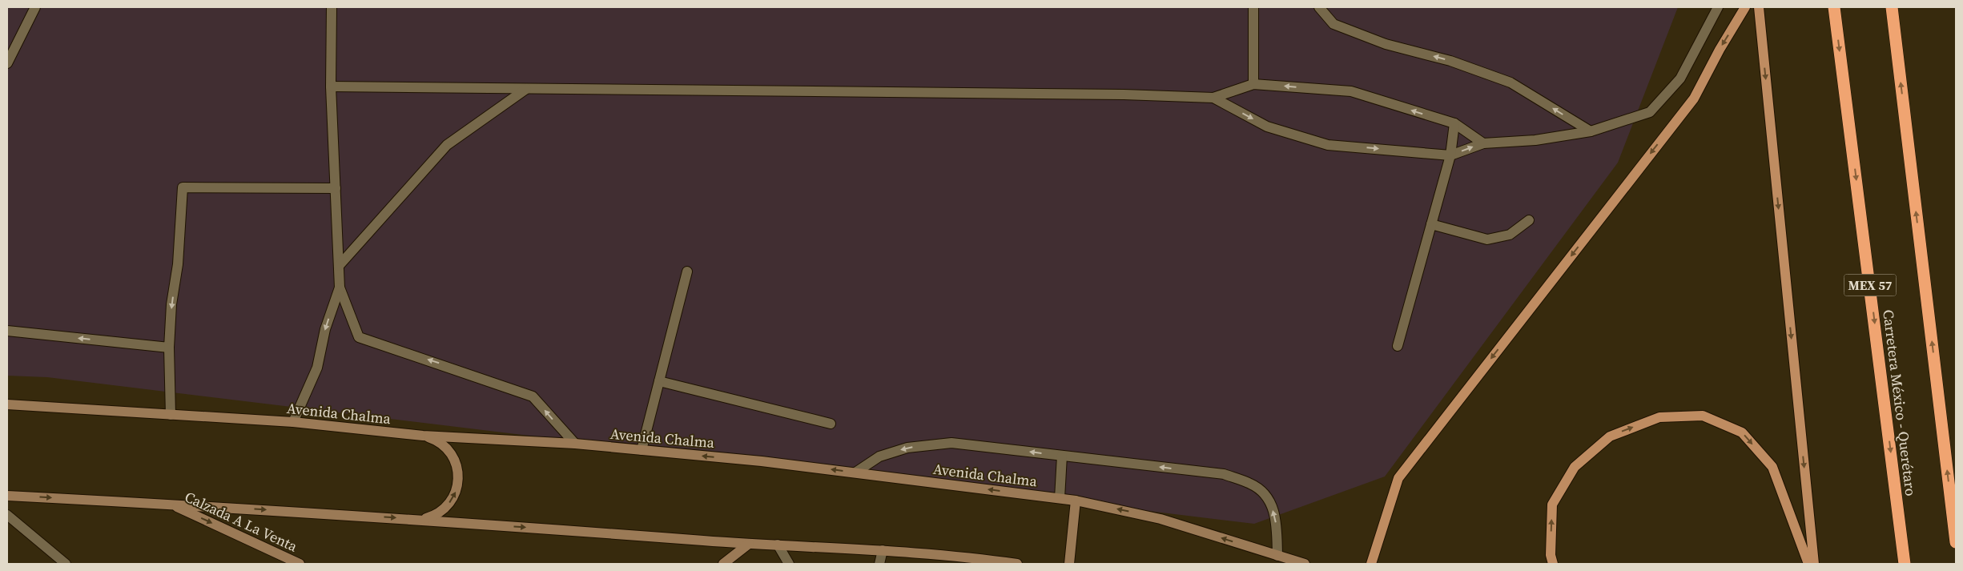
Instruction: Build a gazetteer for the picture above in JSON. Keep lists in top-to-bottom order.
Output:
{
  "streets": {
    "highway": ["MEX 57", "Carretera México - Querétaro"],
    "main road": ["Avenida Chalma", "Calzada A La Venta"]
  }
}
